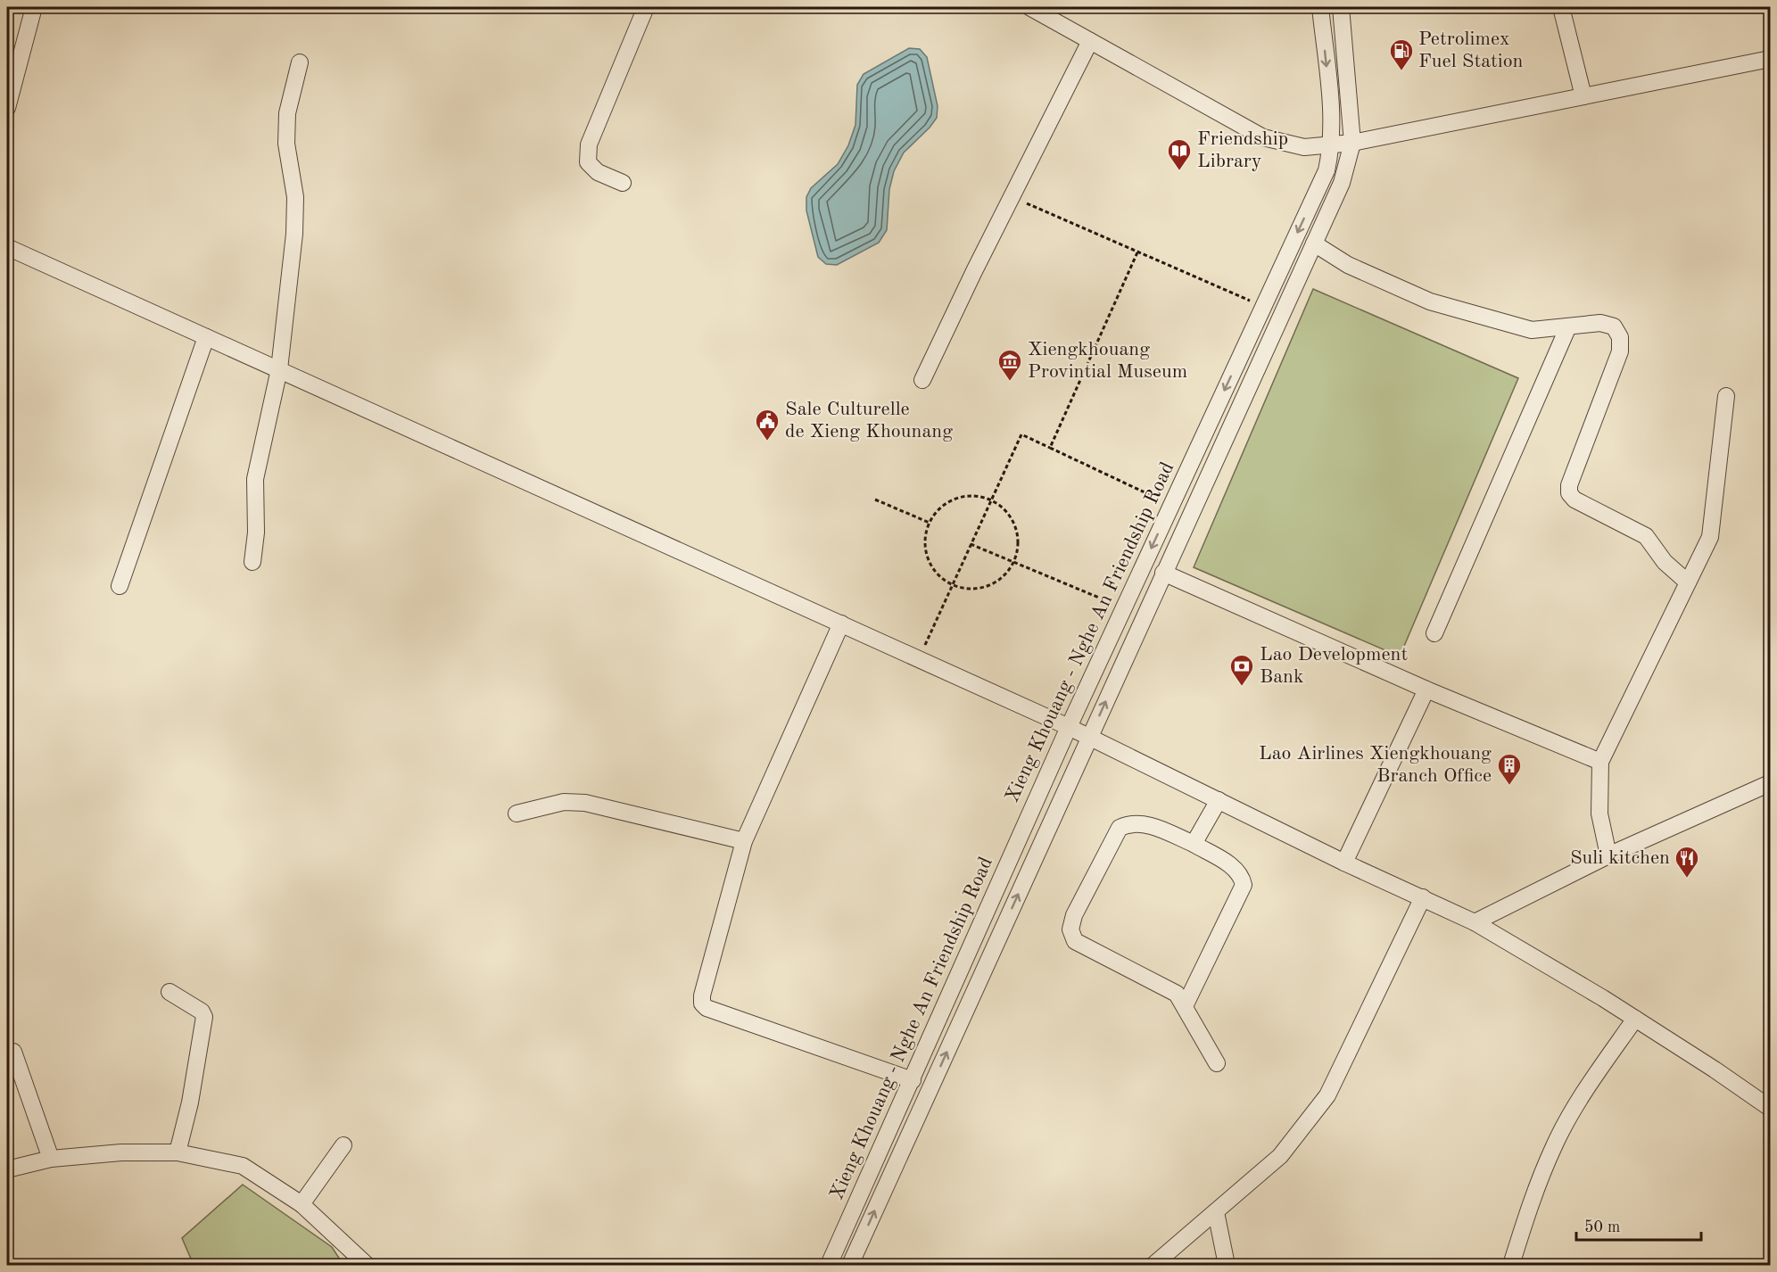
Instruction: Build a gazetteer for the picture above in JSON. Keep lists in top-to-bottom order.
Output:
{
  "streets": {
    "street": ["Xieng Khouang - Nghe An Friendship Road"]
  },
  "places": {
    "fuel station": ["Petrolimex Fuel Station"],
    "library": ["Friendship Library"],
    "museum": ["Xiengkhouang Provintial Museum"],
    "public building": ["Sale Culturelle de Xieng Khounang"],
    "bank": ["Lao Development Bank"],
    "building": ["Lao Airlines Xiengkhouang Branch Office"],
    "restaurant": ["Suli kitchen"]
  },
  "scale_bar": "50 m"
}
